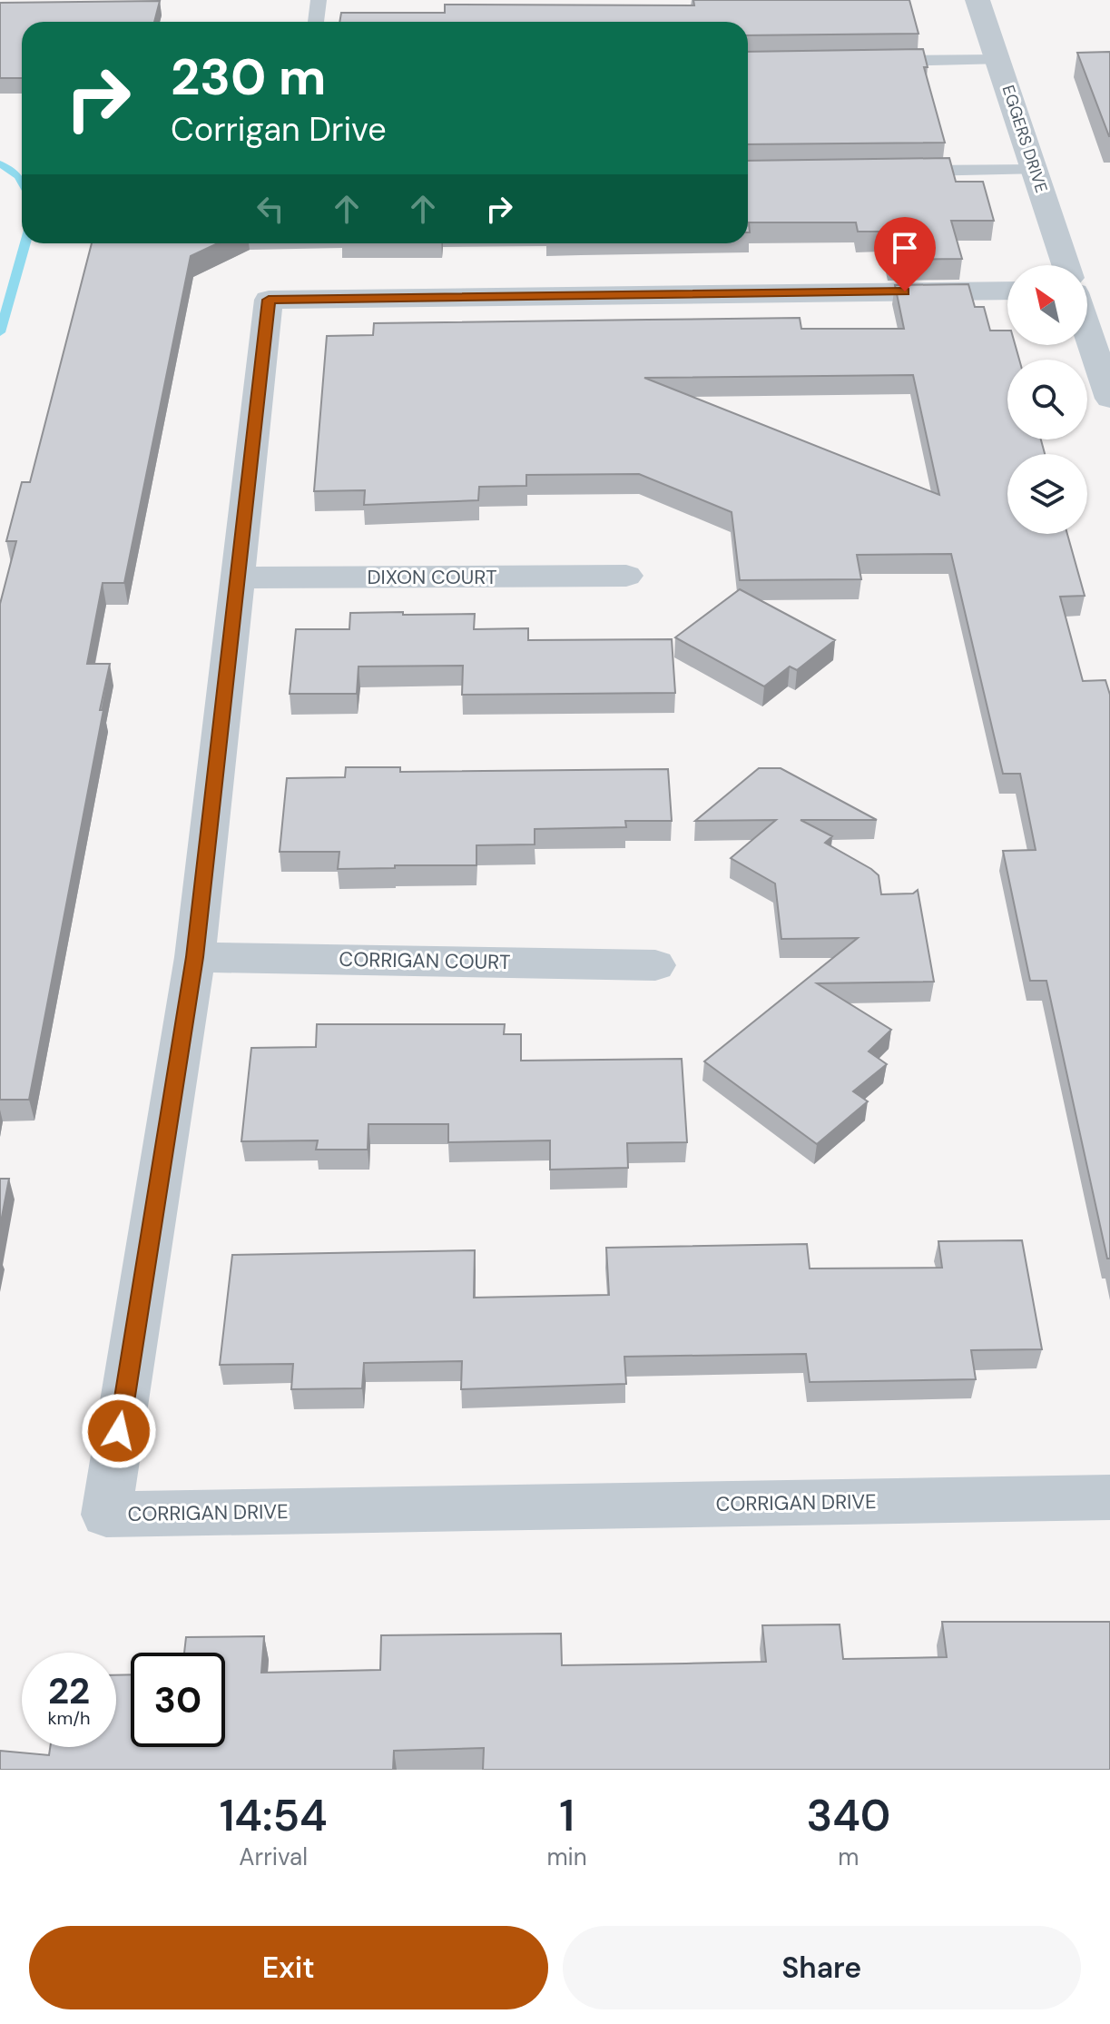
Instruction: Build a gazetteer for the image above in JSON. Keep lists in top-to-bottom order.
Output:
{
  "streets": {
    "street": [
      "EGGERS DRIVE",
      "DIXON COURT",
      "CORRIGAN COURT",
      "CORRIGAN DRIVE"
    ]
  },
  "crossings": [
    ["DIXON COURT", "CORRIGAN DRIVE"],
    ["CORRIGAN COURT", "CORRIGAN DRIVE"]
  ],
  "north": "top left",
  "page": {
    "turn": ["230 m", "Corrigan Drive"],
    "speed": "22 km/h",
    "limit": "30",
    "eta": [
      "14:54",
      "Arrival",
      "1",
      "min",
      "340",
      "m"
    ],
    "buttons": ["Exit", "Share"]
  }
}
